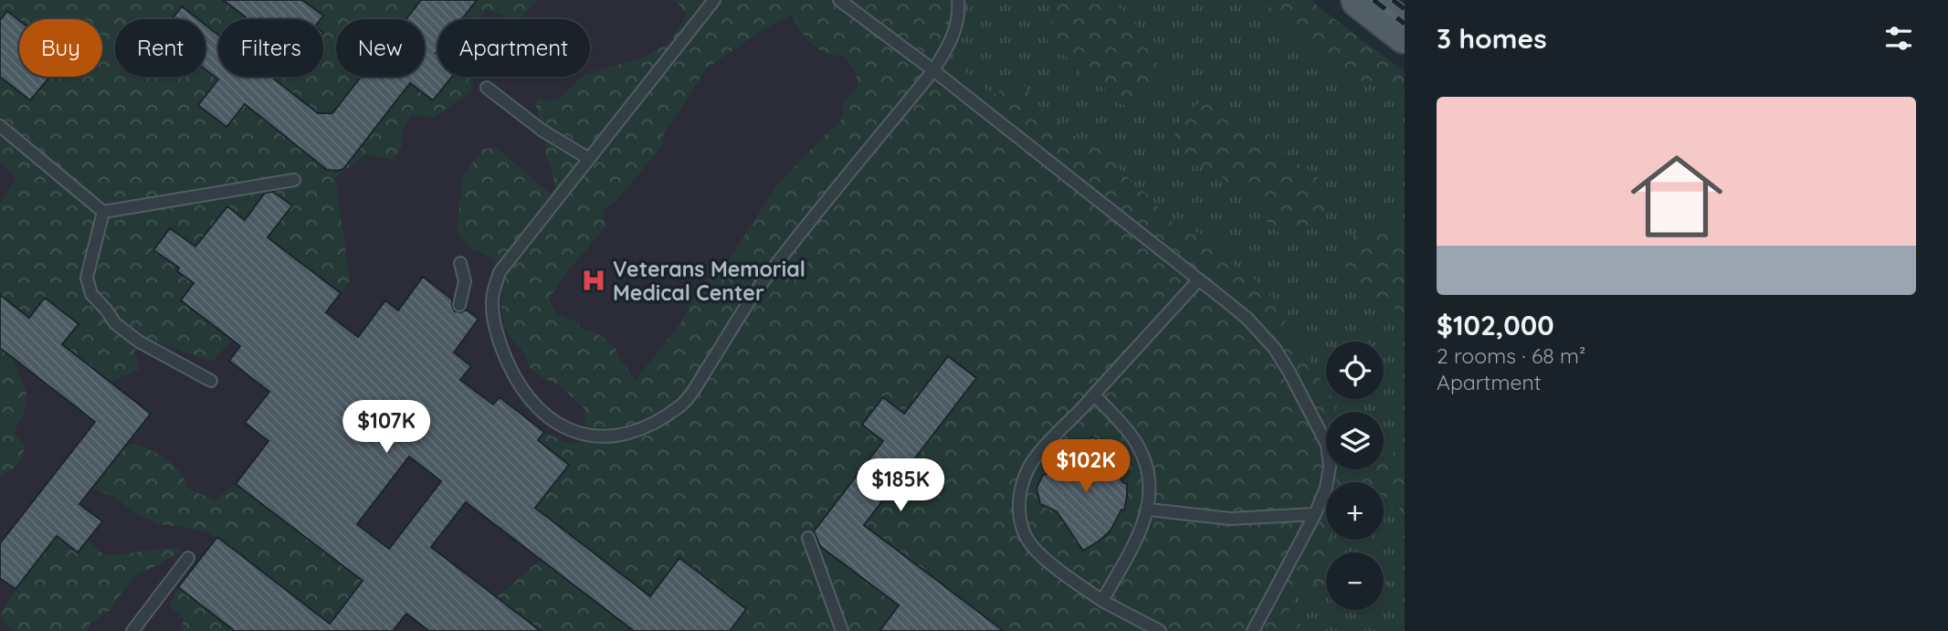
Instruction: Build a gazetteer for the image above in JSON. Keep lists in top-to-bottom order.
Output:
{
  "places": {
    "hospital": ["Veterans Memorial Medical Center"]
  },
  "page": {
    "heading": "3 homes",
    "chip": [
      "Buy",
      "Rent",
      "Filters",
      "New",
      "Apartment"
    ],
    "list": [
      {
        "name": "$102,000",
        "note": "2 rooms · 68 m² · Apartment"
      }
    ],
    "map_buttons": ["+", "−"],
    "price": ["$107K", "$102K", "$185K"]
  }
}
